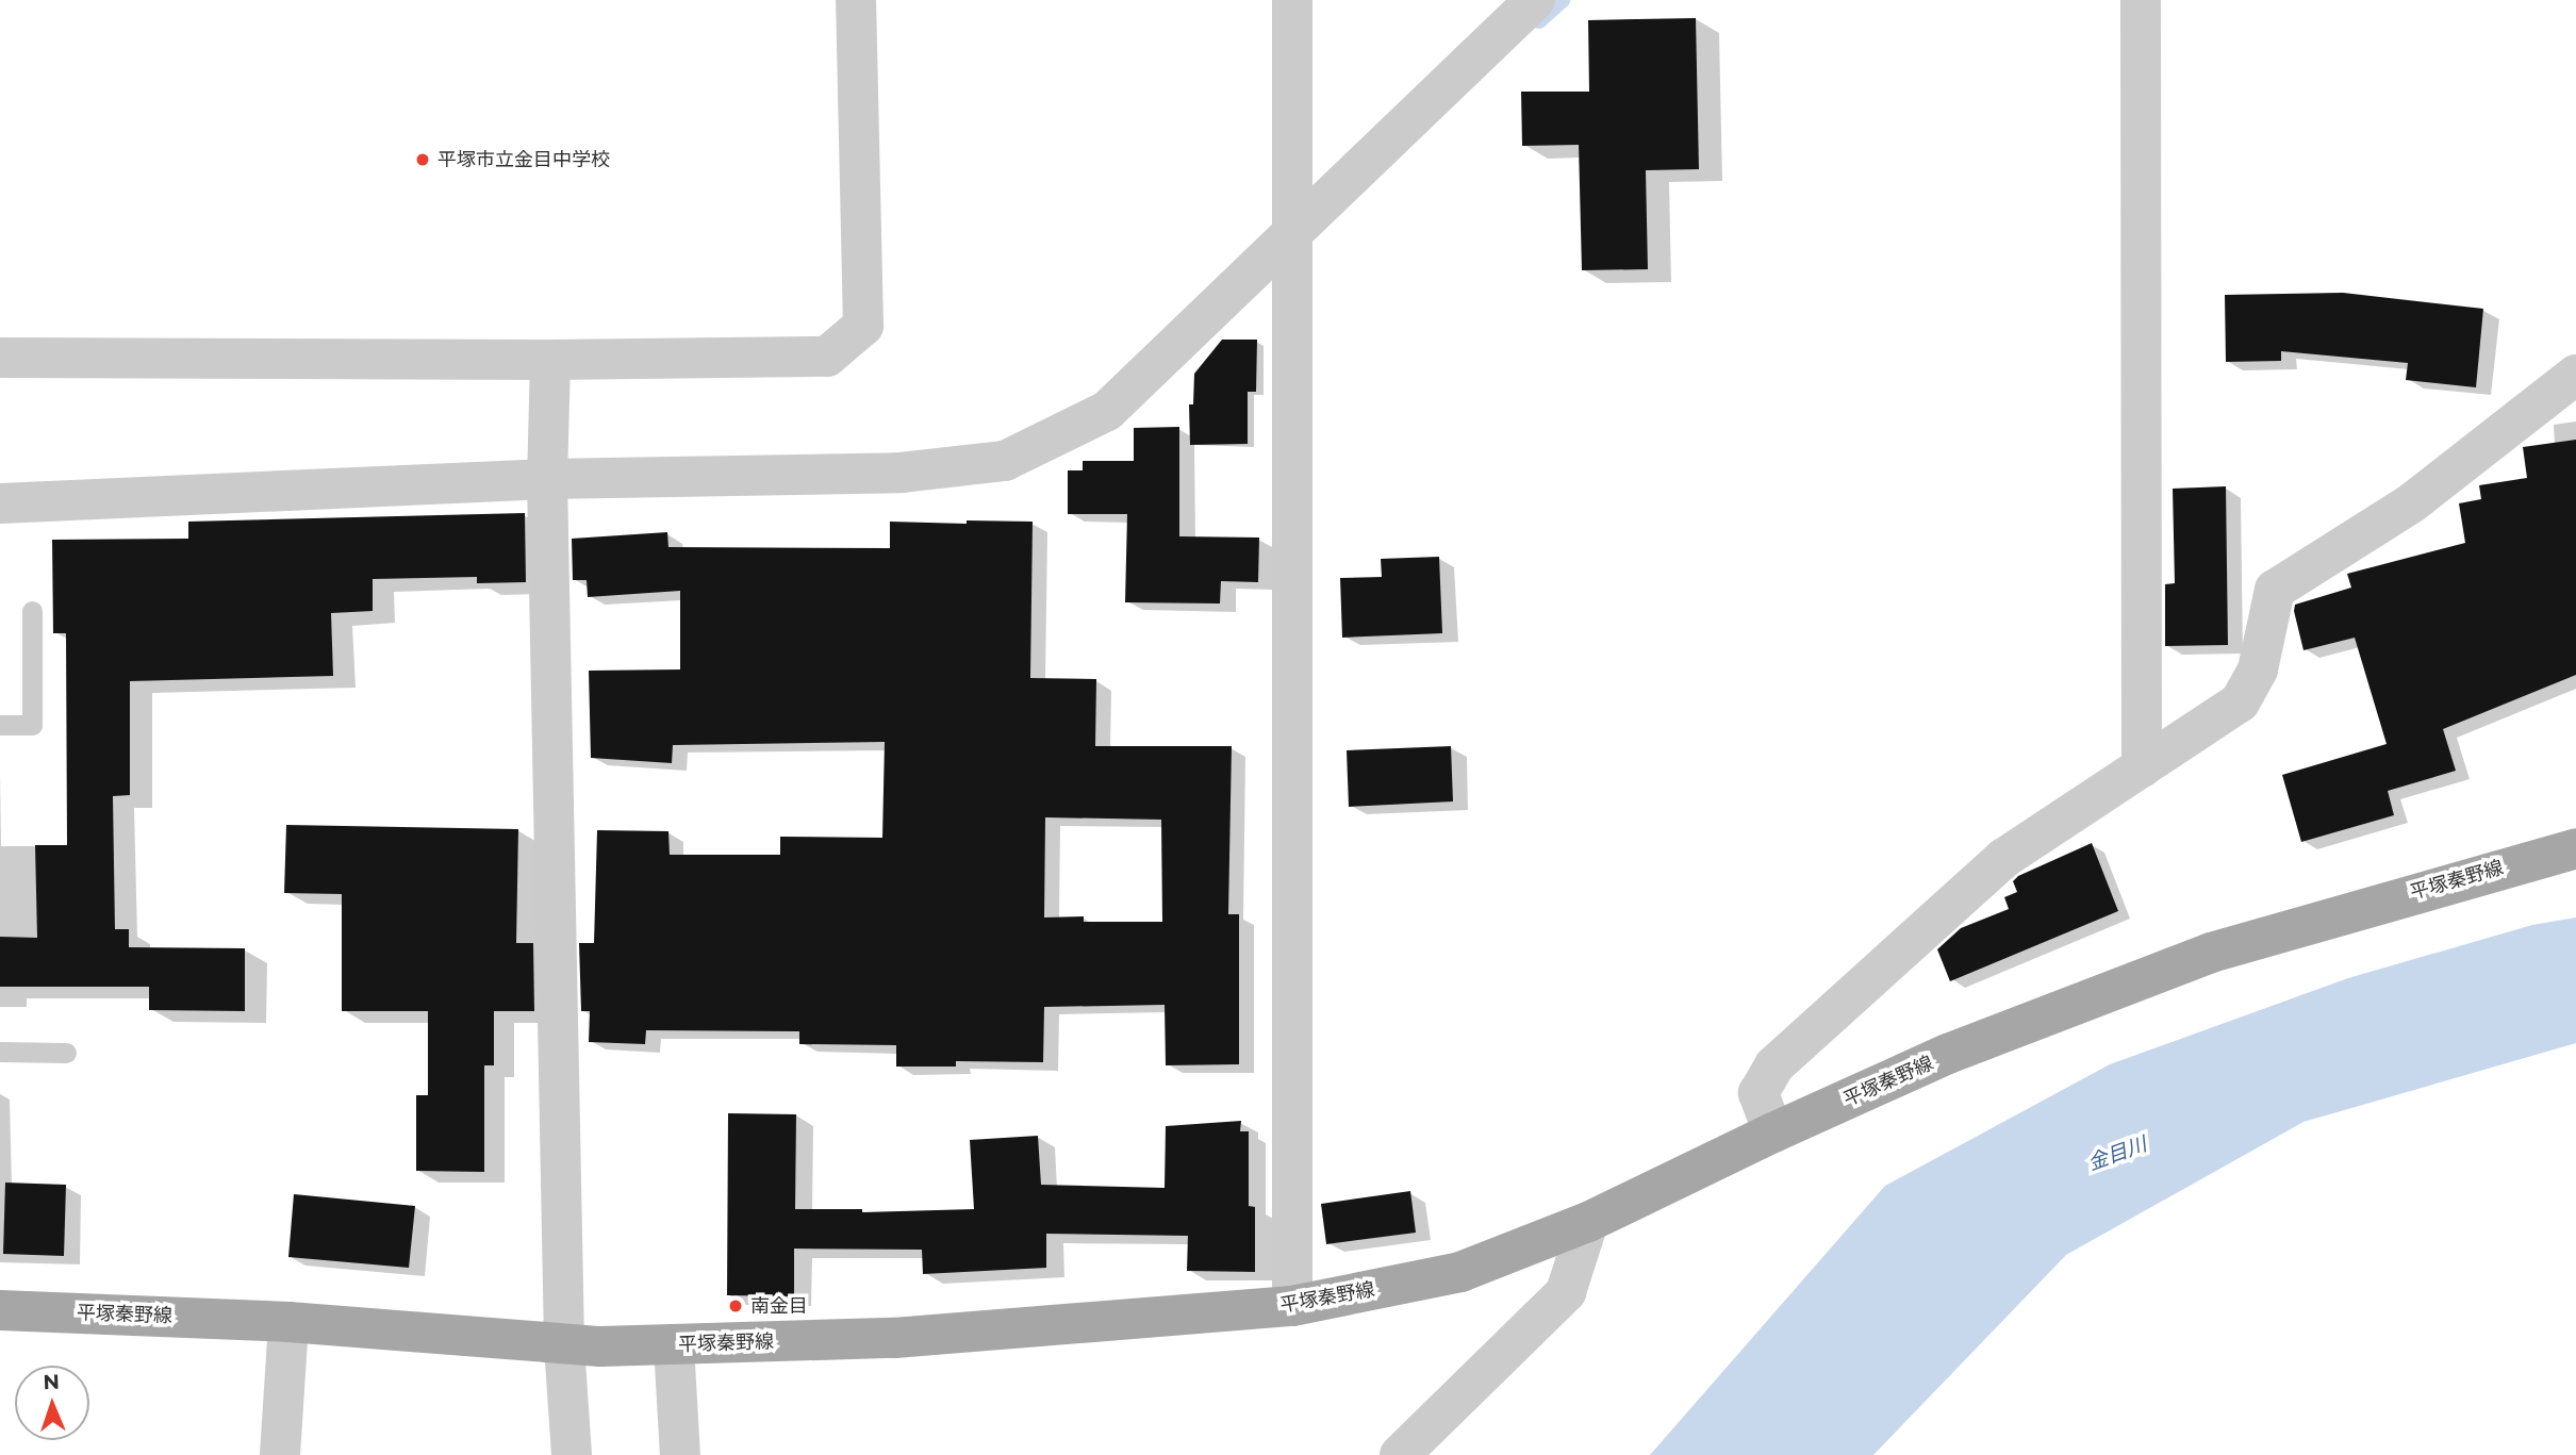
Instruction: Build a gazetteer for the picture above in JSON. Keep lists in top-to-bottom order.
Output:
{
  "streets": {
    "main road": ["平塚秦野線"]
  },
  "water": ["金目川"],
  "places": ["平塚市立金目中学校", "南金目"],
  "north": "top"
}
